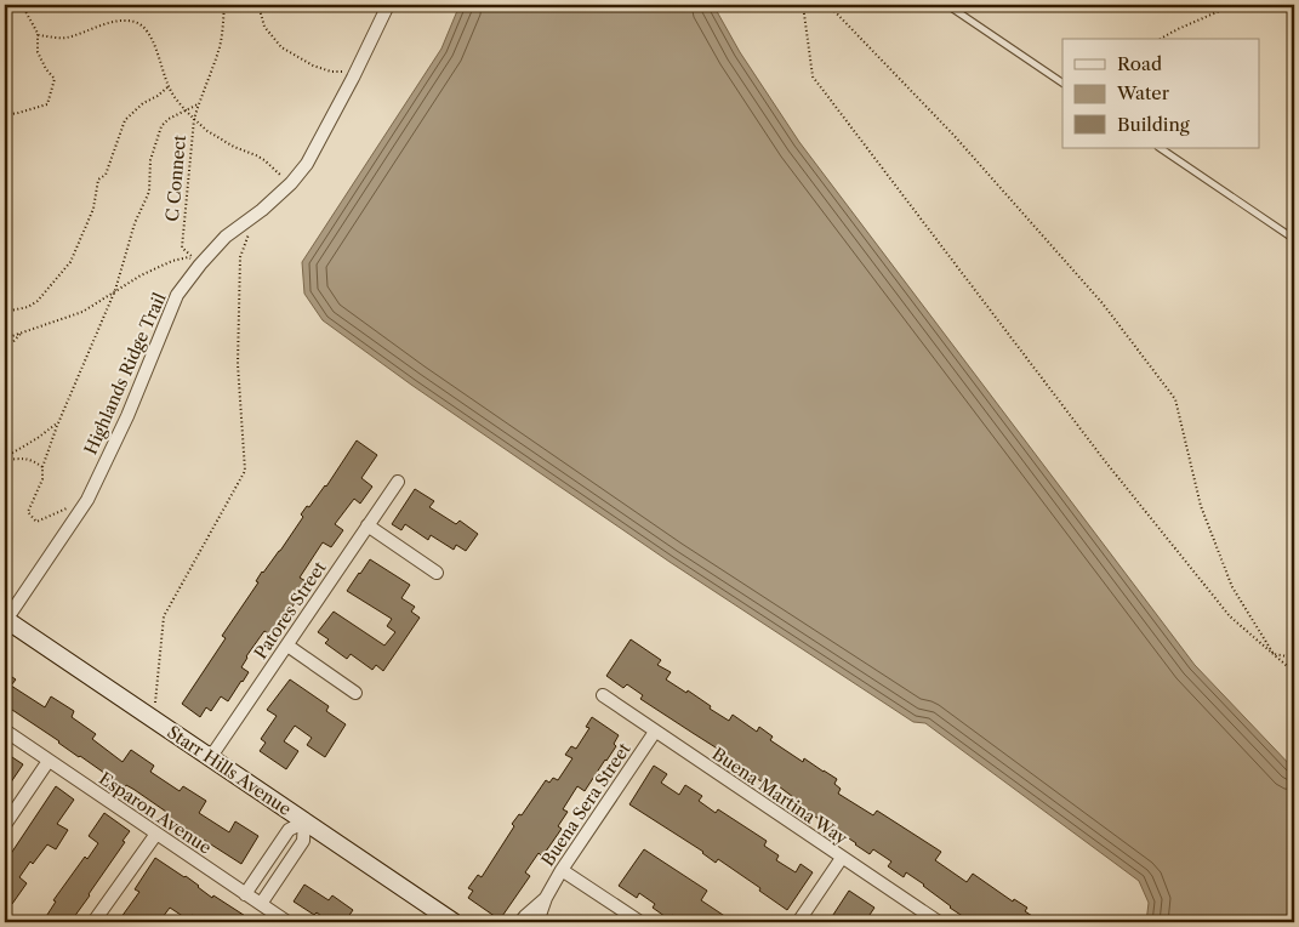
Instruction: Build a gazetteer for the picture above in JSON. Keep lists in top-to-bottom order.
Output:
{
  "streets": {
    "street": [
      "Highlands Ridge Trail",
      "Patores Street",
      "Starr Hills Avenue",
      "Buena Martina Way",
      "Buena Sera Street",
      "Esparon Avenue"
    ],
    "path": ["C Connect"]
  },
  "crossings": [
    ["C Connect", "Highlands Ridge Trail"],
    ["Highlands Ridge Trail", "Starr Hills Avenue"],
    ["Patores Street", "Starr Hills Avenue"],
    ["Buena Martina Way", "Buena Sera Street"]
  ],
  "legend": ["Road", "Water", "Building"]
}
